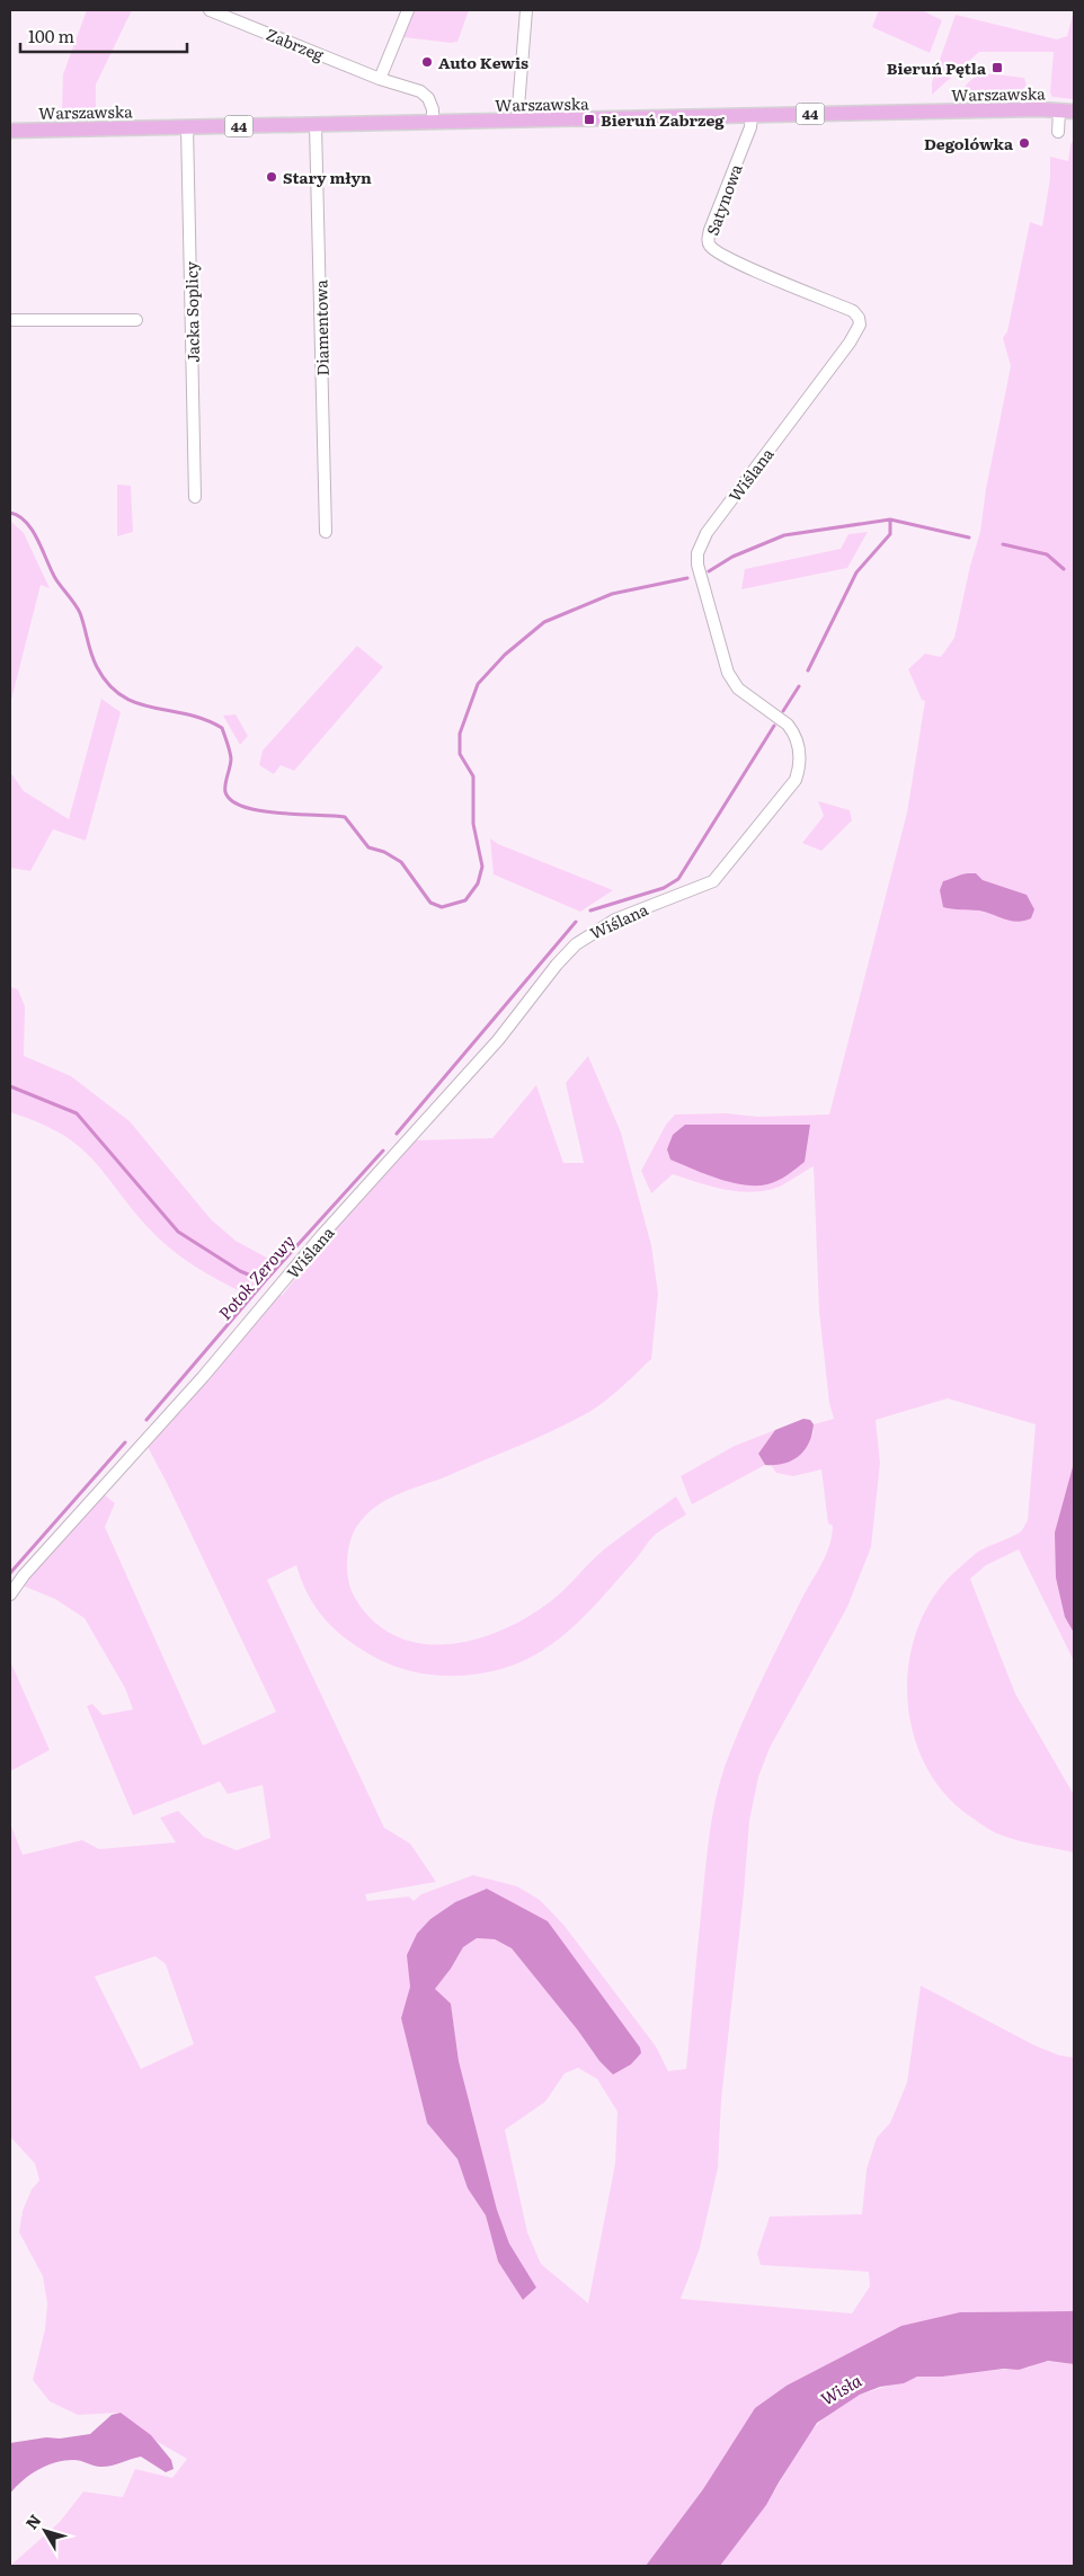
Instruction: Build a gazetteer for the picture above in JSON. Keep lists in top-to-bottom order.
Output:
{
  "streets": {
    "main road": ["Warszawska", "44"],
    "street": [
      "Zabrzeg",
      "Satynowa",
      "Jacka Soplicy",
      "Diamentowa",
      "Wiślana"
    ]
  },
  "crossings": [
    ["Zabrzeg", "Warszawska"],
    ["Warszawska", "Satynowa"],
    ["Warszawska", "Jacka Soplicy"],
    ["Warszawska", "Diamentowa"],
    ["Satynowa", "Wiślana"]
  ],
  "water": ["Potok Zerowy", "Wisła"],
  "places": {
    "other": ["Auto Kewis", "Degolówka", "Stary młyn"],
    "transit": ["Bieruń Pętla", "Bieruń Zabrzeg"]
  },
  "scale_bar": "100 m",
  "north": "top left"
}
